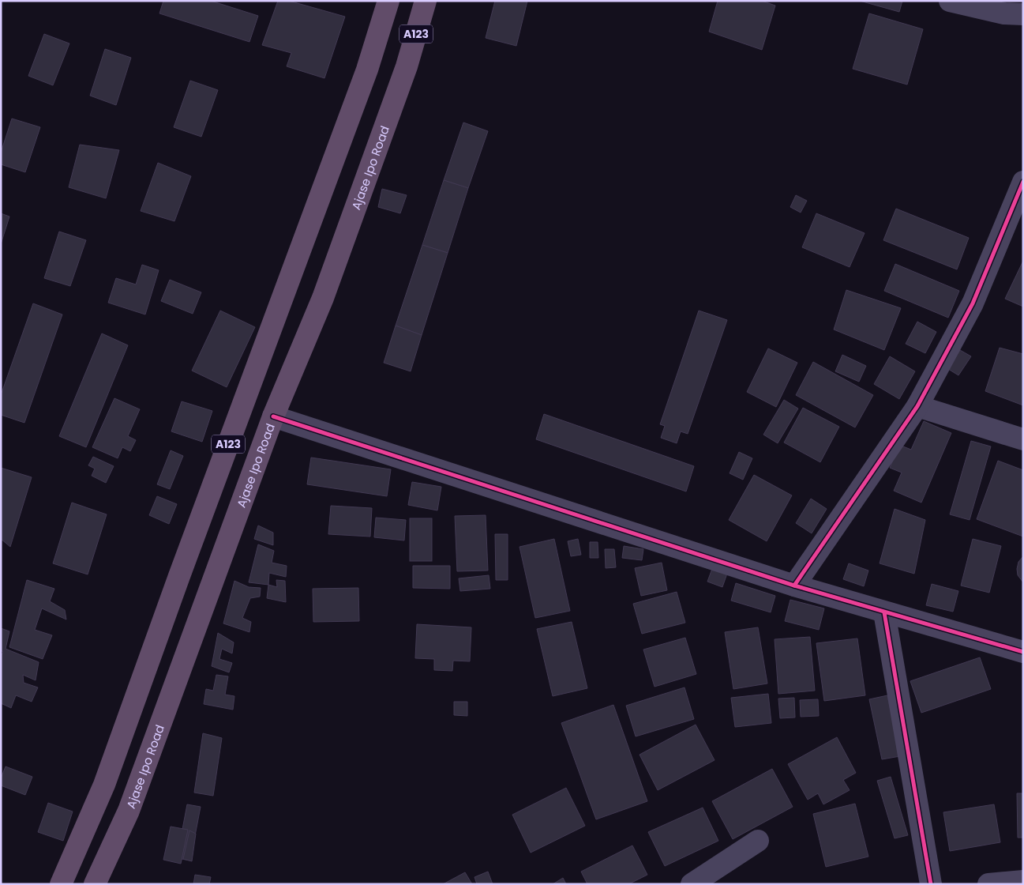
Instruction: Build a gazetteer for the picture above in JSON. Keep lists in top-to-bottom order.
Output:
{
  "streets": {
    "highway": ["A123", "Ajase Ipo Road"]
  }
}
